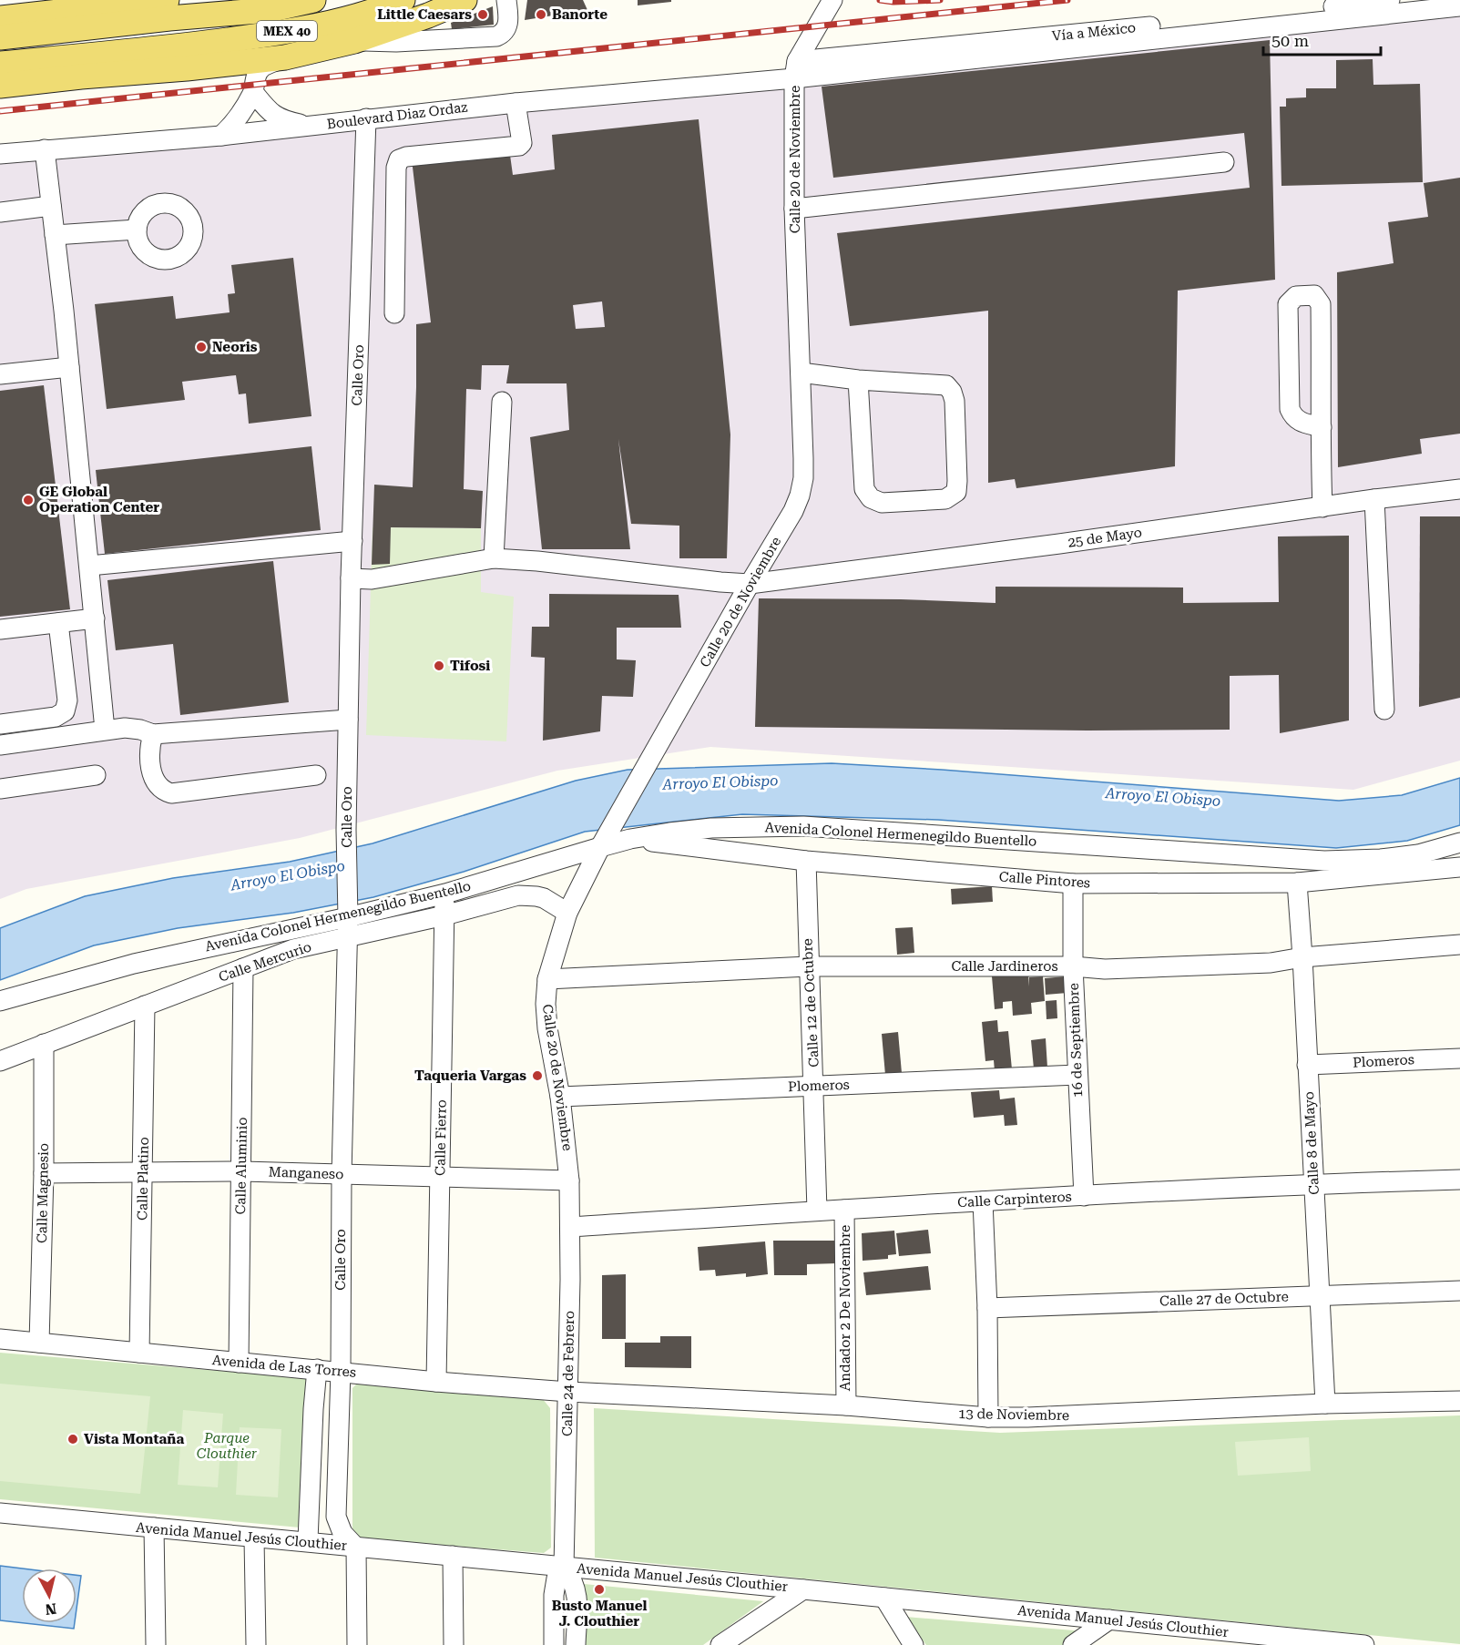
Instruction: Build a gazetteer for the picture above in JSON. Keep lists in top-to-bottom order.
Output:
{
  "streets": {
    "main road": ["MEX 40"],
    "street": [
      "Boulevard Diaz Ordaz",
      "Calle 20 de Noviembre",
      "Calle Oro",
      "25 de Mayo",
      "Avenida Colonel Hermenegildo Buentello",
      "Calle Pintores",
      "Calle Mercurio",
      "Calle Jardineros",
      "Calle 12 de Octubre",
      "16 de Septiembre",
      "Plomeros",
      "Calle Fierro",
      "Calle 8 de Mayo",
      "Calle Aluminio",
      "Manganeso",
      "Calle Platino",
      "Calle Magnesio",
      "Calle Carpinteros",
      "Calle 27 de Octubre",
      "Andador 2 De Noviembre",
      "Avenida de Las Torres",
      "Calle 24 de Febrero",
      "13 de Noviembre",
      "Avenida Manuel Jesús Clouthier"
    ]
  },
  "crossings": [
    ["Boulevard Diaz Ordaz", "Calle 20 de Noviembre"],
    ["Boulevard Diaz Ordaz", "Calle Oro"],
    ["Calle 20 de Noviembre", "25 de Mayo"],
    ["Calle 20 de Noviembre", "Avenida Colonel Hermenegildo Buentello"],
    ["Calle 20 de Noviembre", "Calle Mercurio"],
    ["Calle 20 de Noviembre", "Calle Jardineros"],
    ["Calle 20 de Noviembre", "Plomeros"],
    ["Calle 20 de Noviembre", "Manganeso"],
    ["Calle 20 de Noviembre", "Calle 24 de Febrero"],
    ["Calle Oro", "25 de Mayo"],
    ["Calle Oro", "Avenida Colonel Hermenegildo Buentello"],
    ["Calle Oro", "Calle Mercurio"],
    ["Calle Oro", "Manganeso"],
    ["Calle Oro", "Avenida de Las Torres"],
    ["Avenida Colonel Hermenegildo Buentello", "Calle Pintores"],
    ["Avenida Colonel Hermenegildo Buentello", "Calle Fierro"],
    ["Calle Pintores", "Calle 12 de Octubre"],
    ["Calle Pintores", "16 de Septiembre"],
    ["Calle Pintores", "Calle 8 de Mayo"],
    ["Calle Mercurio", "Calle Fierro"],
    ["Calle Mercurio", "Calle Aluminio"],
    ["Calle Mercurio", "Calle Platino"],
    ["Calle Mercurio", "Calle Magnesio"],
    ["Calle Jardineros", "Calle 12 de Octubre"],
    ["Calle Jardineros", "16 de Septiembre"],
    ["Calle Jardineros", "Calle 8 de Mayo"],
    ["Calle 12 de Octubre", "Plomeros"],
    ["Calle 12 de Octubre", "Calle Carpinteros"],
    ["16 de Septiembre", "Plomeros"],
    ["16 de Septiembre", "Calle Carpinteros"],
    ["Plomeros", "Calle 8 de Mayo"],
    ["Calle Fierro", "Manganeso"],
    ["Calle Fierro", "Avenida de Las Torres"],
    ["Calle 8 de Mayo", "Calle Carpinteros"],
    ["Calle 8 de Mayo", "Calle 27 de Octubre"],
    ["Calle 8 de Mayo", "13 de Noviembre"],
    ["Calle Aluminio", "Manganeso"],
    ["Calle Aluminio", "Avenida de Las Torres"],
    ["Manganeso", "Calle Platino"],
    ["Manganeso", "Calle Magnesio"],
    ["Manganeso", "Calle 24 de Febrero"],
    ["Calle Platino", "Avenida de Las Torres"],
    ["Calle Magnesio", "Avenida de Las Torres"],
    ["Calle Carpinteros", "Andador 2 De Noviembre"],
    ["Calle Carpinteros", "Calle 24 de Febrero"],
    ["Andador 2 De Noviembre", "13 de Noviembre"],
    ["Avenida de Las Torres", "Calle 24 de Febrero"],
    ["Avenida de Las Torres", "13 de Noviembre"],
    ["Calle 24 de Febrero", "13 de Noviembre"],
    ["Calle 24 de Febrero", "Avenida Manuel Jesús Clouthier"]
  ],
  "water": ["Arroyo El Obispo"],
  "parks": ["Parque Clouthier"],
  "places": [
    "Little Caesars",
    "Banorte",
    "Neoris",
    "GE Global Operation Center",
    "Tifosi",
    "Taqueria Vargas",
    "Vista Montaña",
    "Busto Manuel J. Clouthier"
  ],
  "scale_bar": "50 m",
  "north": "bottom"
}
